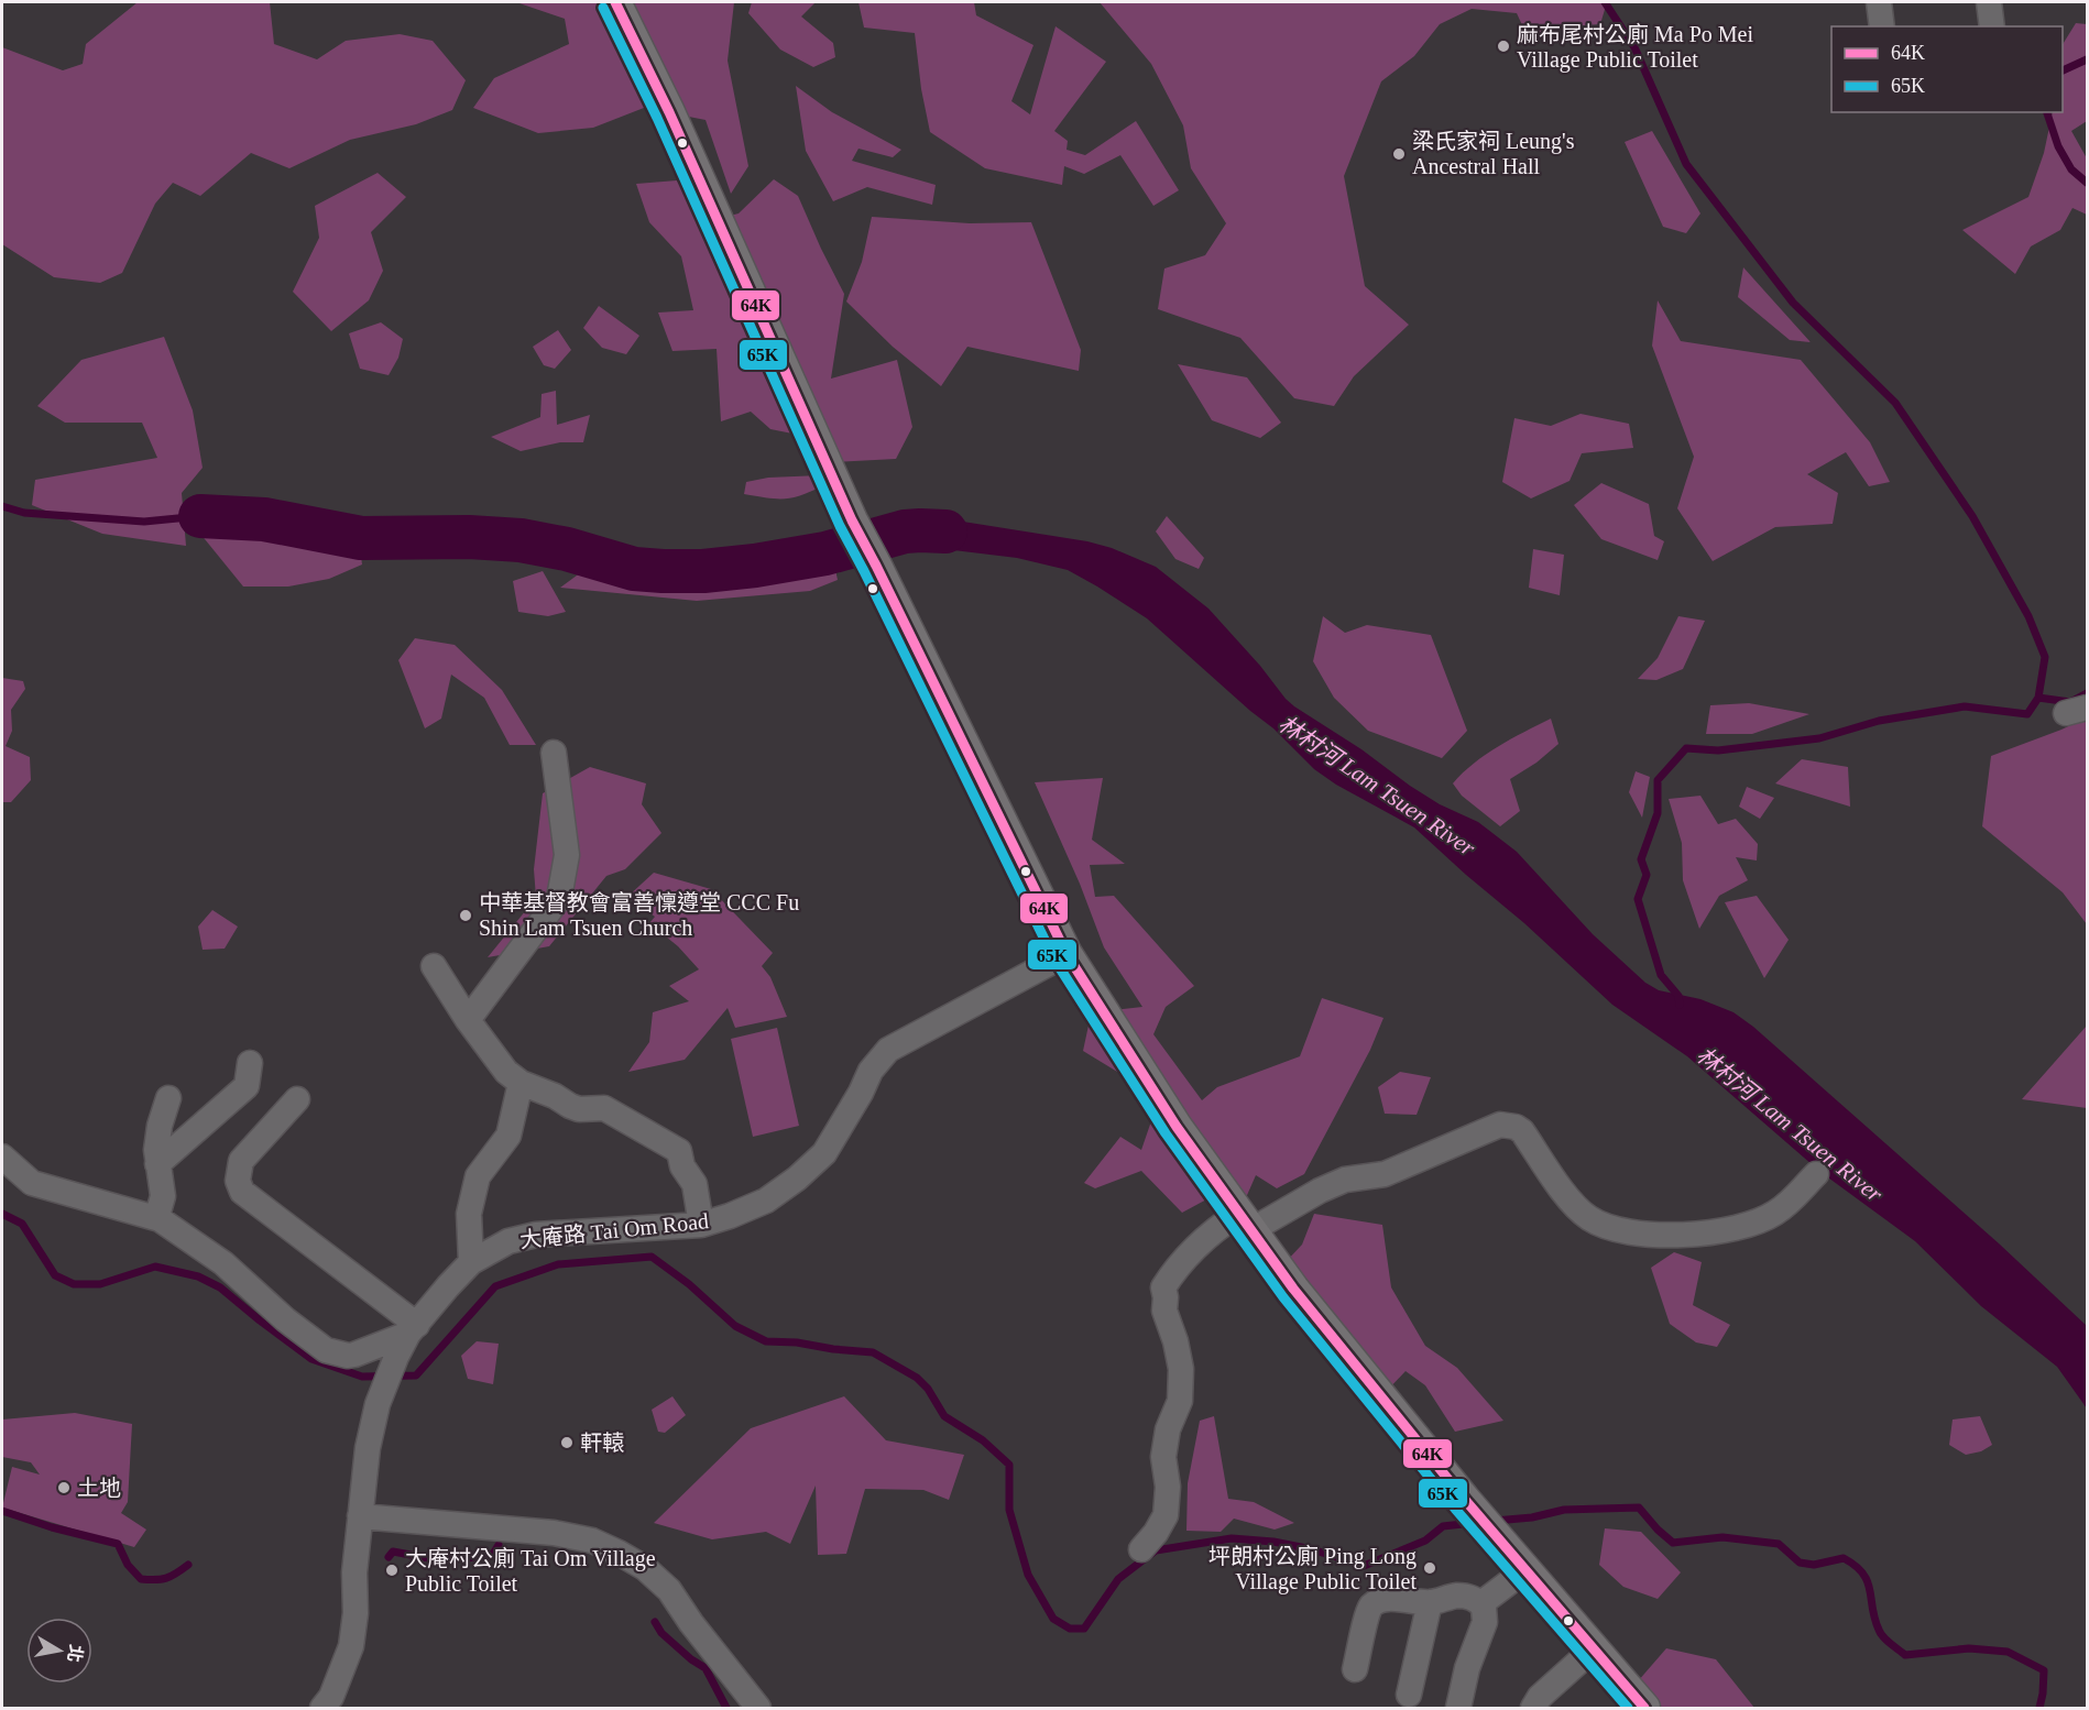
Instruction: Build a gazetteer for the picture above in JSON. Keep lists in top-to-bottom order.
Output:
{
  "streets": {
    "street": ["大庵路 Tai Om Road"]
  },
  "water": ["林村河 Lam Tsuen River"],
  "places": [
    "麻布尾村公廁 Ma Po Mei Village Public Toilet",
    "梁氏家祠 Leung's Ancestral Hall",
    "中華基督教會富善懍遵堂 CCC Fu Shin Lam Tsuen Church",
    "軒轅",
    "土地",
    "坪朗村公廁 Ping Long Village Public Toilet",
    "大庵村公廁 Tai Om Village Public Toilet"
  ],
  "lines": ["transit line 64K", "transit line 65K"],
  "legend": ["64K", "65K"],
  "north": "right"
}
